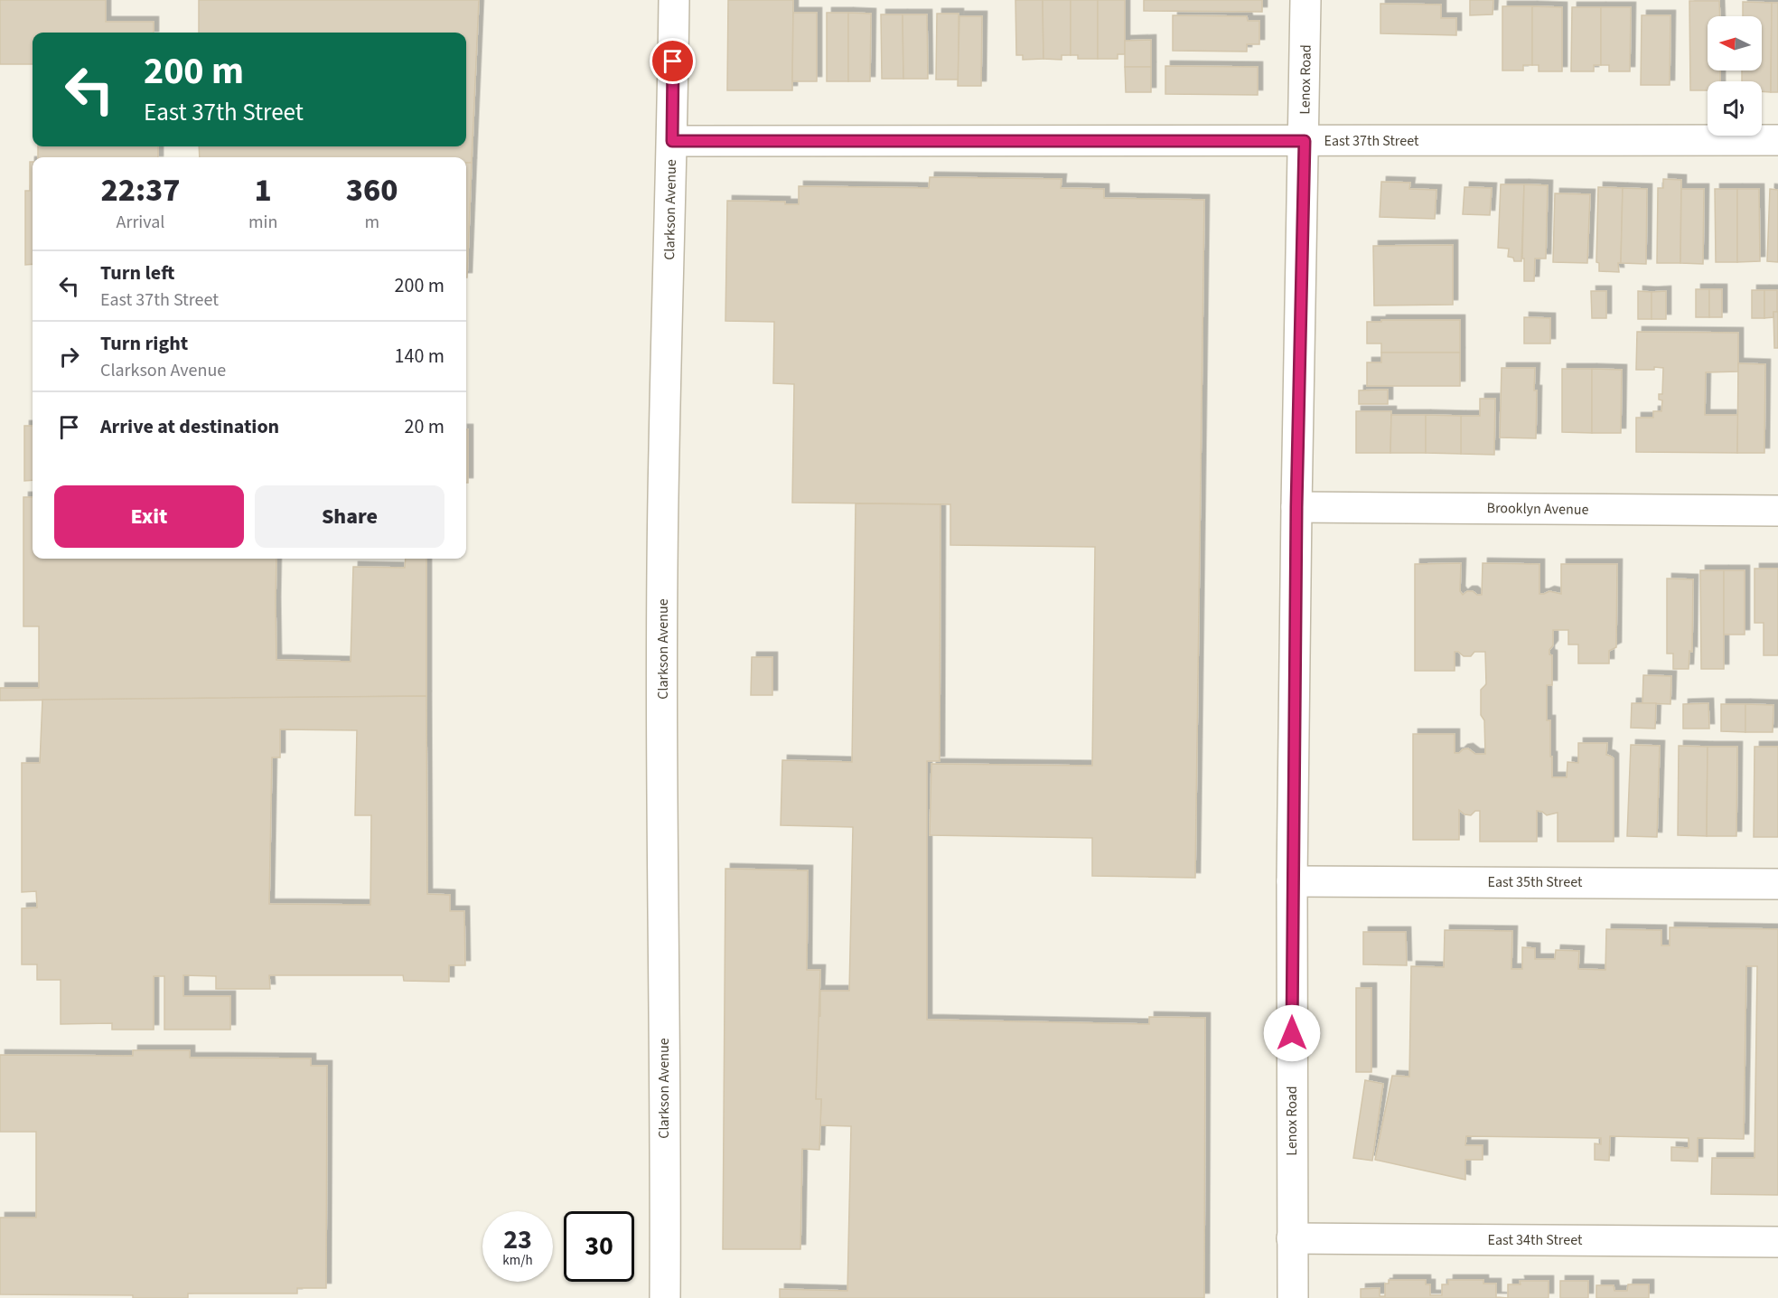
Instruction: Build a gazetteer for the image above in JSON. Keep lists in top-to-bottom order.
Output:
{
  "streets": {
    "street": [
      "Lenox Road",
      "East 37th Street",
      "Clarkson Avenue",
      "Brooklyn Avenue",
      "East 35th Street",
      "East 34th Street"
    ]
  },
  "crossings": [
    ["Lenox Road", "East 37th Street"],
    ["Lenox Road", "Brooklyn Avenue"],
    ["Lenox Road", "East 35th Street"],
    ["Lenox Road", "East 34th Street"],
    ["East 37th Street", "Clarkson Avenue"]
  ],
  "north": "left",
  "page": {
    "turn": ["200 m", "East 37th Street"],
    "eta": [
      "22:37",
      "Arrival",
      "1",
      "min",
      "360",
      "m"
    ],
    "list": [
      {
        "name": "Turn left",
        "note": "East 37th Street",
        "value": "200 m"
      },
      {
        "name": "Turn right",
        "note": "Clarkson Avenue",
        "value": "140 m"
      },
      {
        "name": "Arrive at destination",
        "value": "20 m"
      }
    ],
    "buttons": ["Exit", "Share"],
    "speed": "23 km/h",
    "limit": "30"
  }
}
